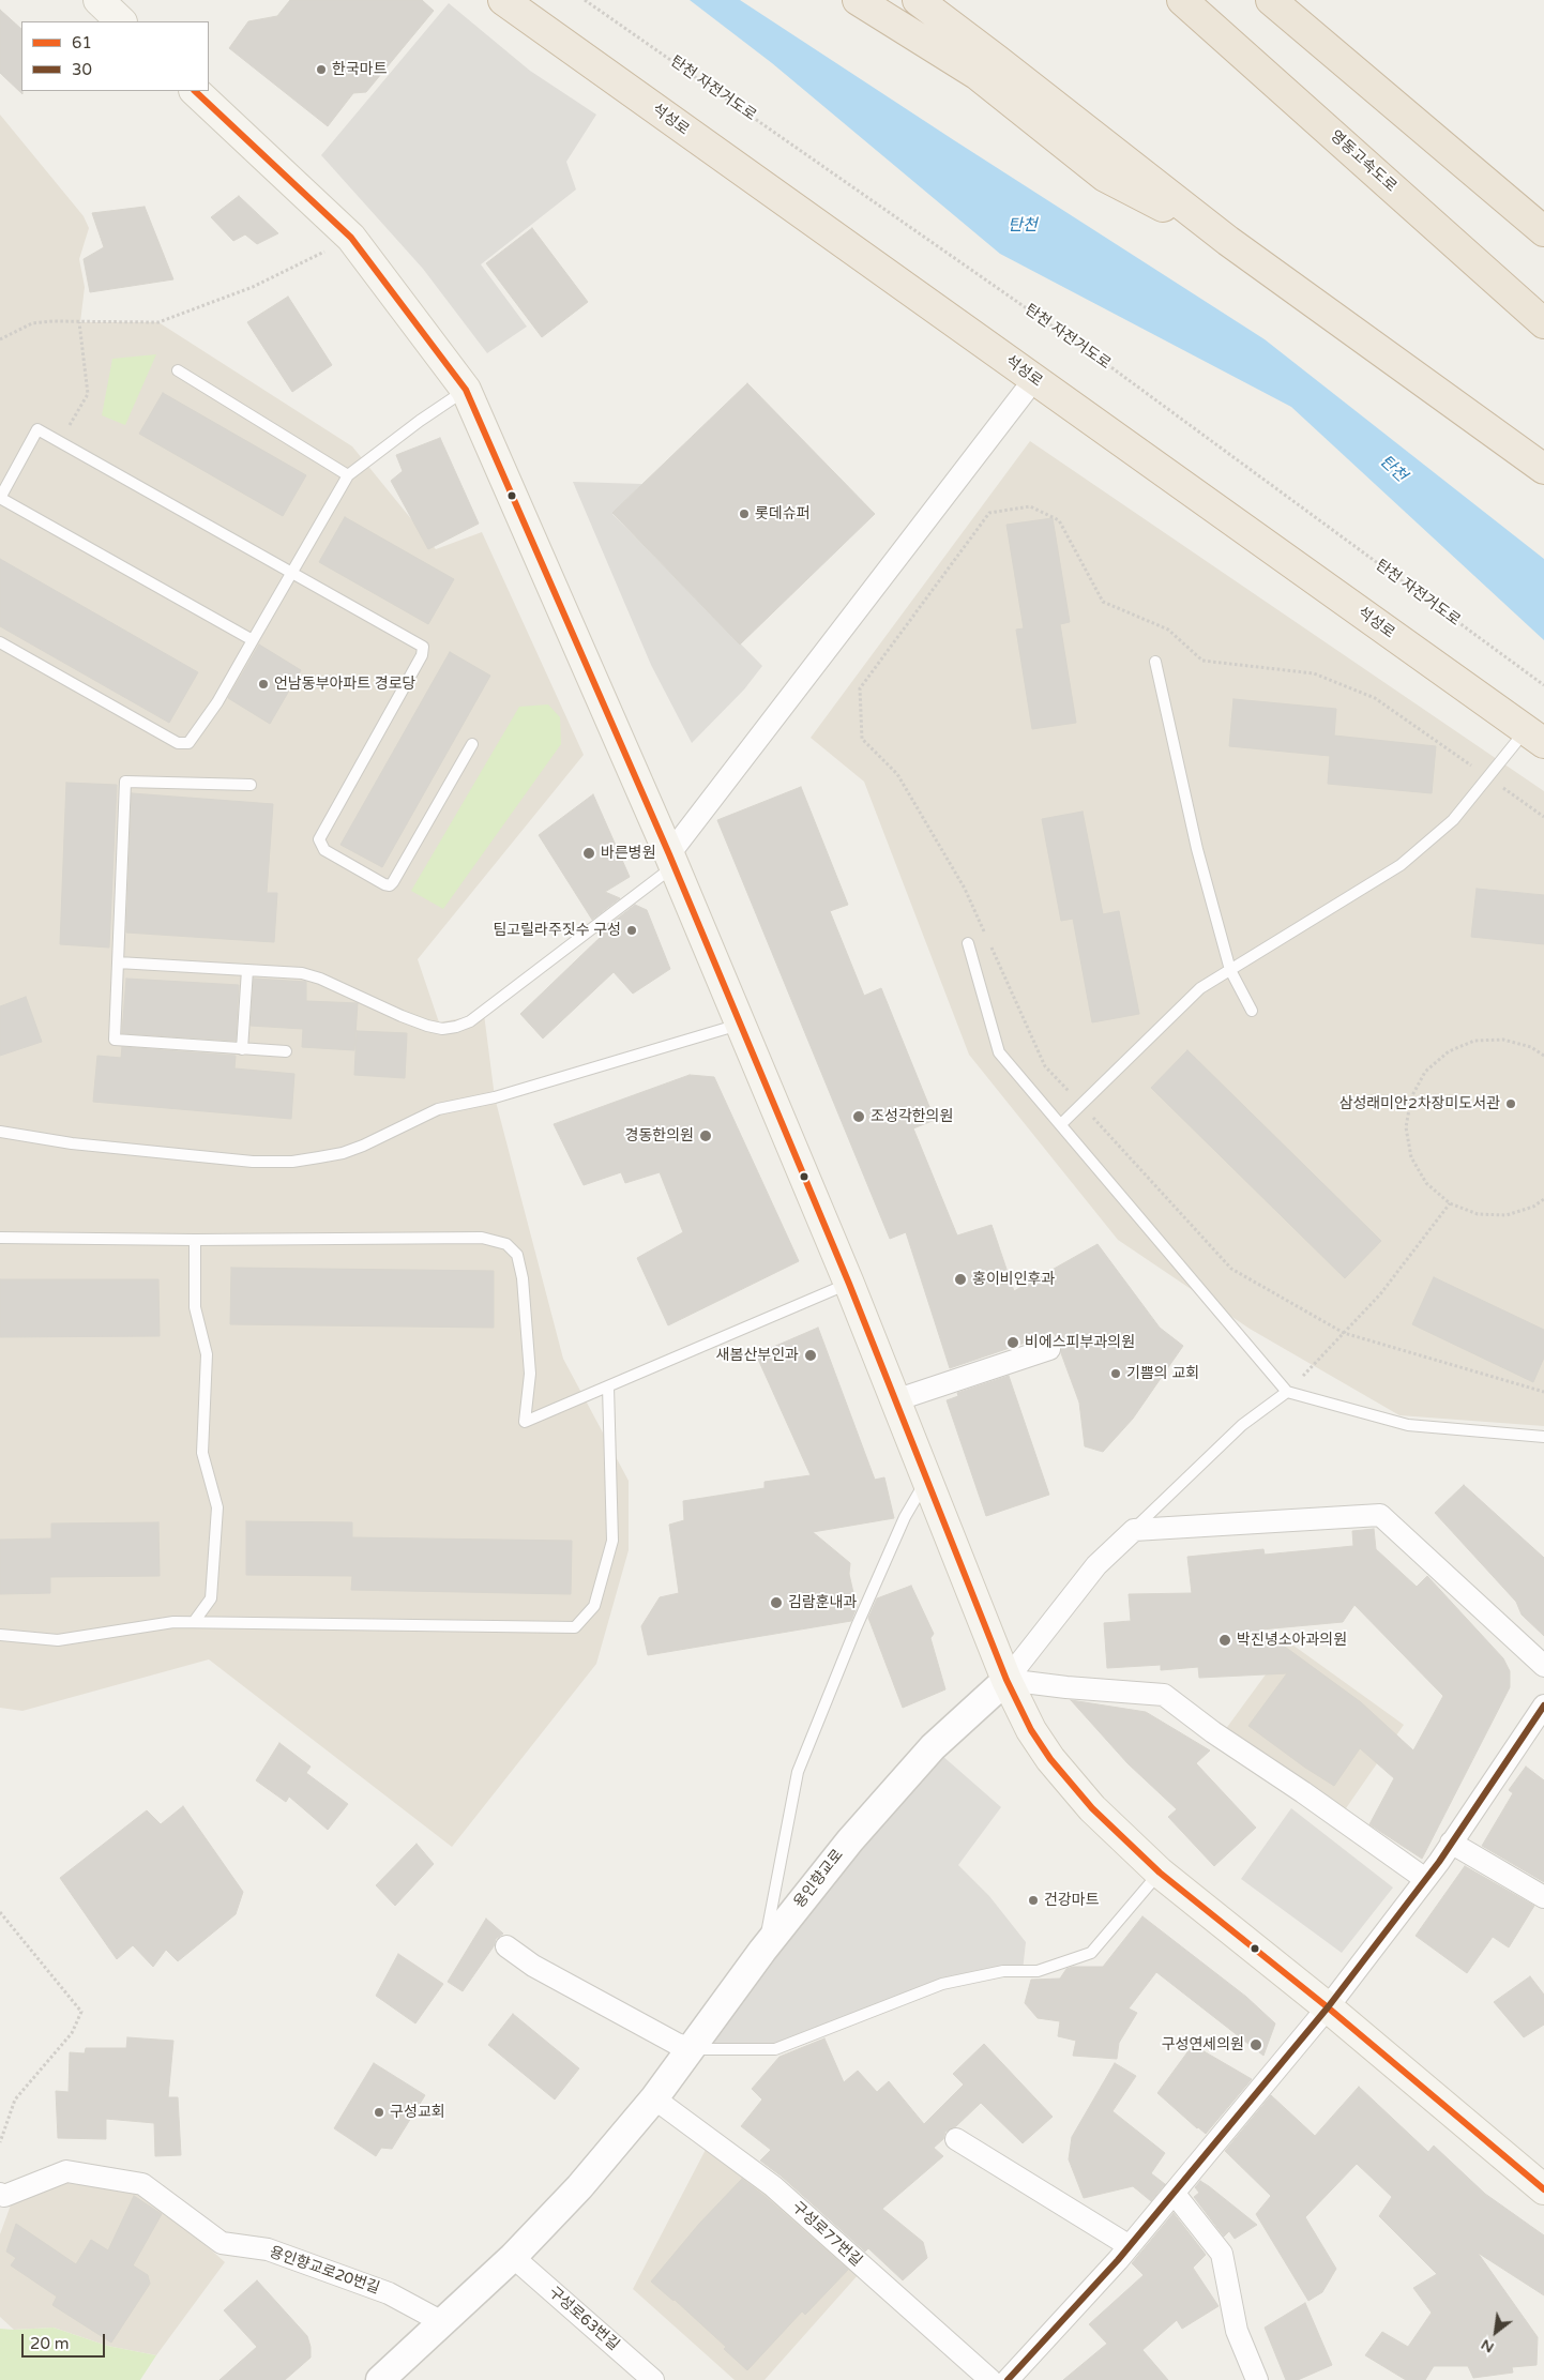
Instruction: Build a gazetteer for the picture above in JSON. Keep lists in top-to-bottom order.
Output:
{
  "streets": {
    "highway": ["석성로", "영동고속도로"],
    "street": [
      "용인향교로",
      "구성로77번길",
      "용인향교로20번길",
      "구성로63번길"
    ],
    "path": ["탄천 자전거도로"]
  },
  "crossings": [
    ["용인향교로", "구성로77번길"],
    ["용인향교로", "용인향교로20번길"],
    ["용인향교로", "구성로63번길"]
  ],
  "water": ["탄천"],
  "places": [
    "한국마트",
    "롯데슈퍼",
    "언남동부아파트 경로당",
    "바른병원",
    "팀고릴라주짓수 구성",
    "삼성래미안2차장미도서관",
    "조성각한의원",
    "경동한의원",
    "홍이비인후과",
    "비에스피부과의원",
    "새봄산부인과",
    "기쁨의 교회",
    "김람훈내과",
    "박진녕소아과의원",
    "건강마트",
    "구성연세의원",
    "구성교회"
  ],
  "lines": ["transit line 61", "transit line 30"],
  "legend": ["61", "30"],
  "scale_bar": "20 m",
  "north": "bottom left"
}
